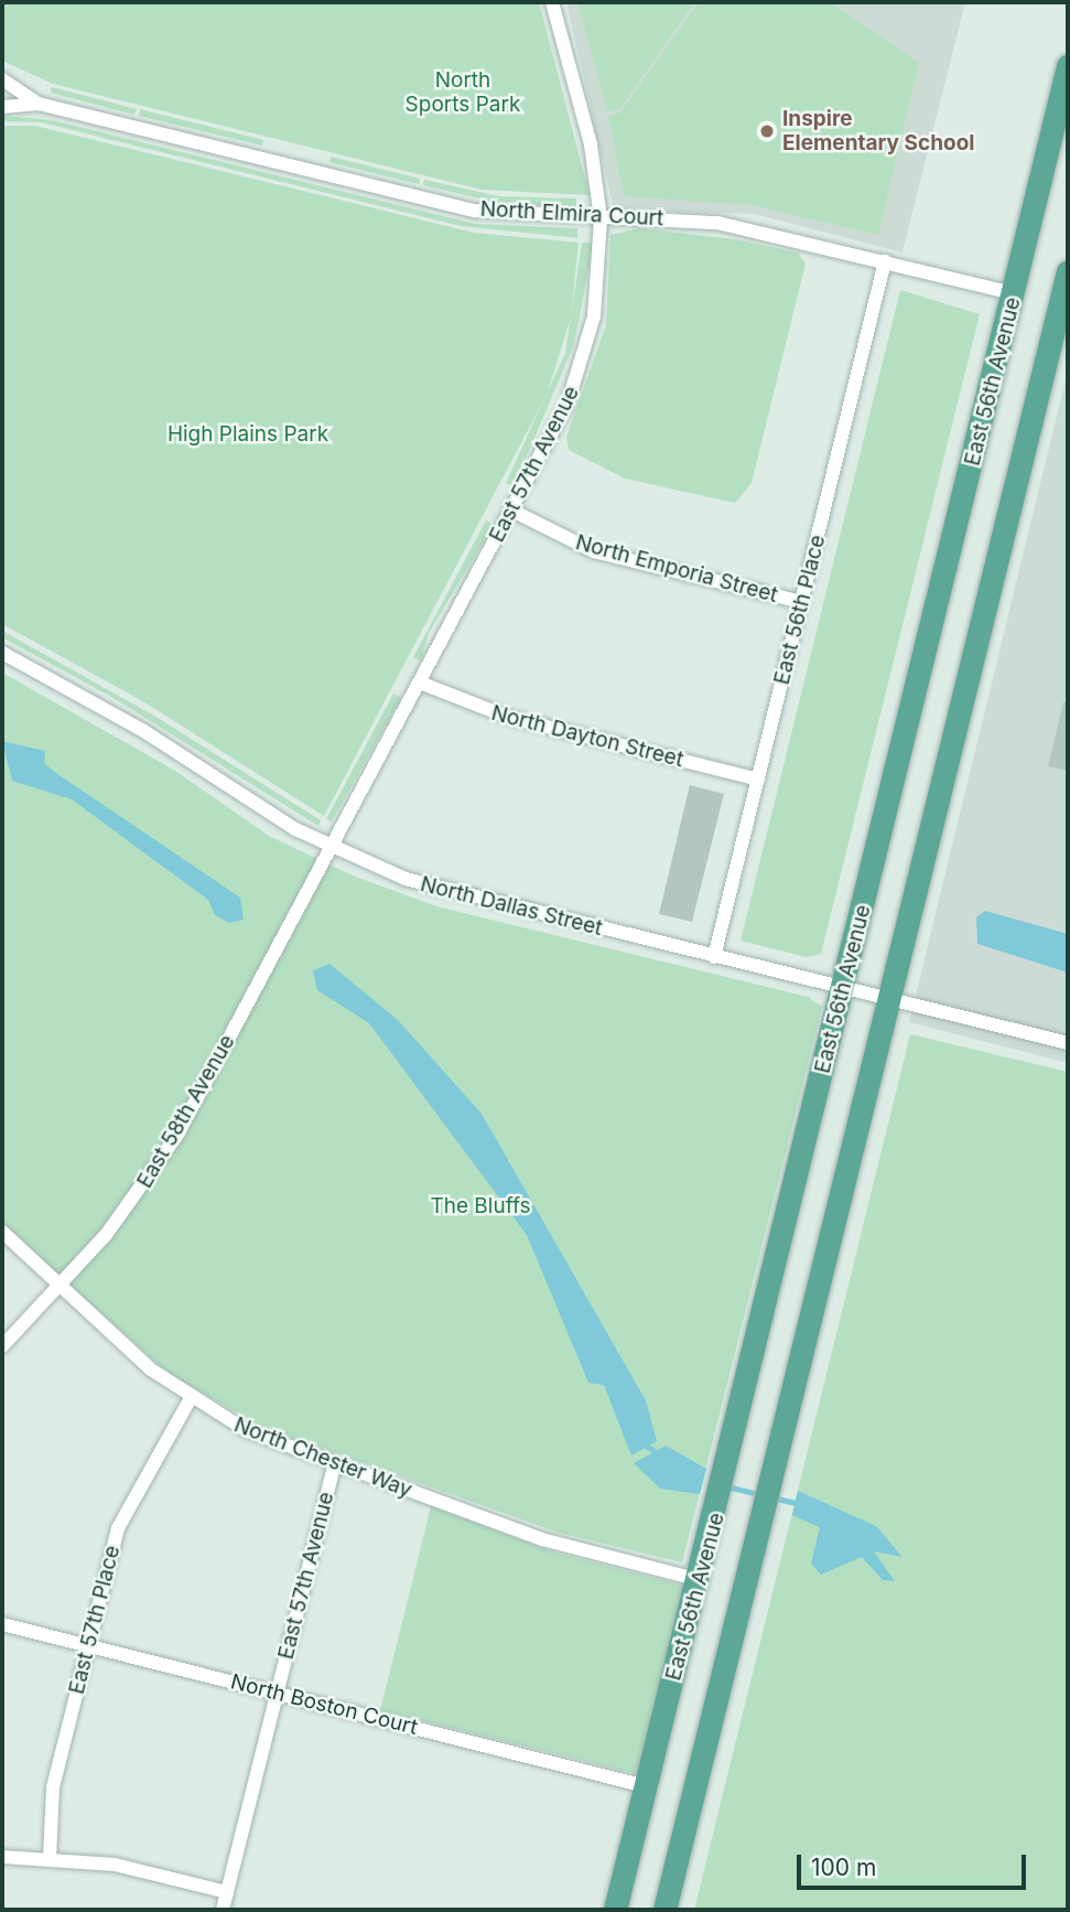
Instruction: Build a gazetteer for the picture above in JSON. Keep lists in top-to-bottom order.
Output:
{
  "streets": {
    "main road": ["East 56th Avenue"],
    "street": [
      "North Elmira Court",
      "East 57th Avenue",
      "North Emporia Street",
      "East 56th Place",
      "North Dayton Street",
      "North Dallas Street",
      "East 58th Avenue",
      "North Chester Way",
      "East 57th Place",
      "North Boston Court"
    ]
  },
  "crossings": [
    ["North Elmira Court", "East 56th Avenue"],
    ["North Elmira Court", "East 57th Avenue"],
    ["North Elmira Court", "East 56th Place"],
    ["East 56th Avenue", "North Dallas Street"],
    ["East 56th Avenue", "North Chester Way"],
    ["East 56th Avenue", "North Boston Court"],
    ["East 57th Avenue", "North Emporia Street"],
    ["East 57th Avenue", "North Dayton Street"],
    ["East 57th Avenue", "North Dallas Street"],
    ["East 57th Avenue", "East 58th Avenue"],
    ["East 57th Avenue", "North Chester Way"],
    ["East 57th Avenue", "North Boston Court"],
    ["North Emporia Street", "East 56th Place"],
    ["East 56th Place", "North Dayton Street"],
    ["East 56th Place", "North Dallas Street"],
    ["North Dallas Street", "East 58th Avenue"],
    ["East 58th Avenue", "North Chester Way"],
    ["North Chester Way", "East 57th Place"],
    ["East 57th Place", "North Boston Court"]
  ],
  "parks": ["North Sports Park", "High Plains Park", "The Bluffs"],
  "places": ["Inspire Elementary School"],
  "scale_bar": "100 m"
}
